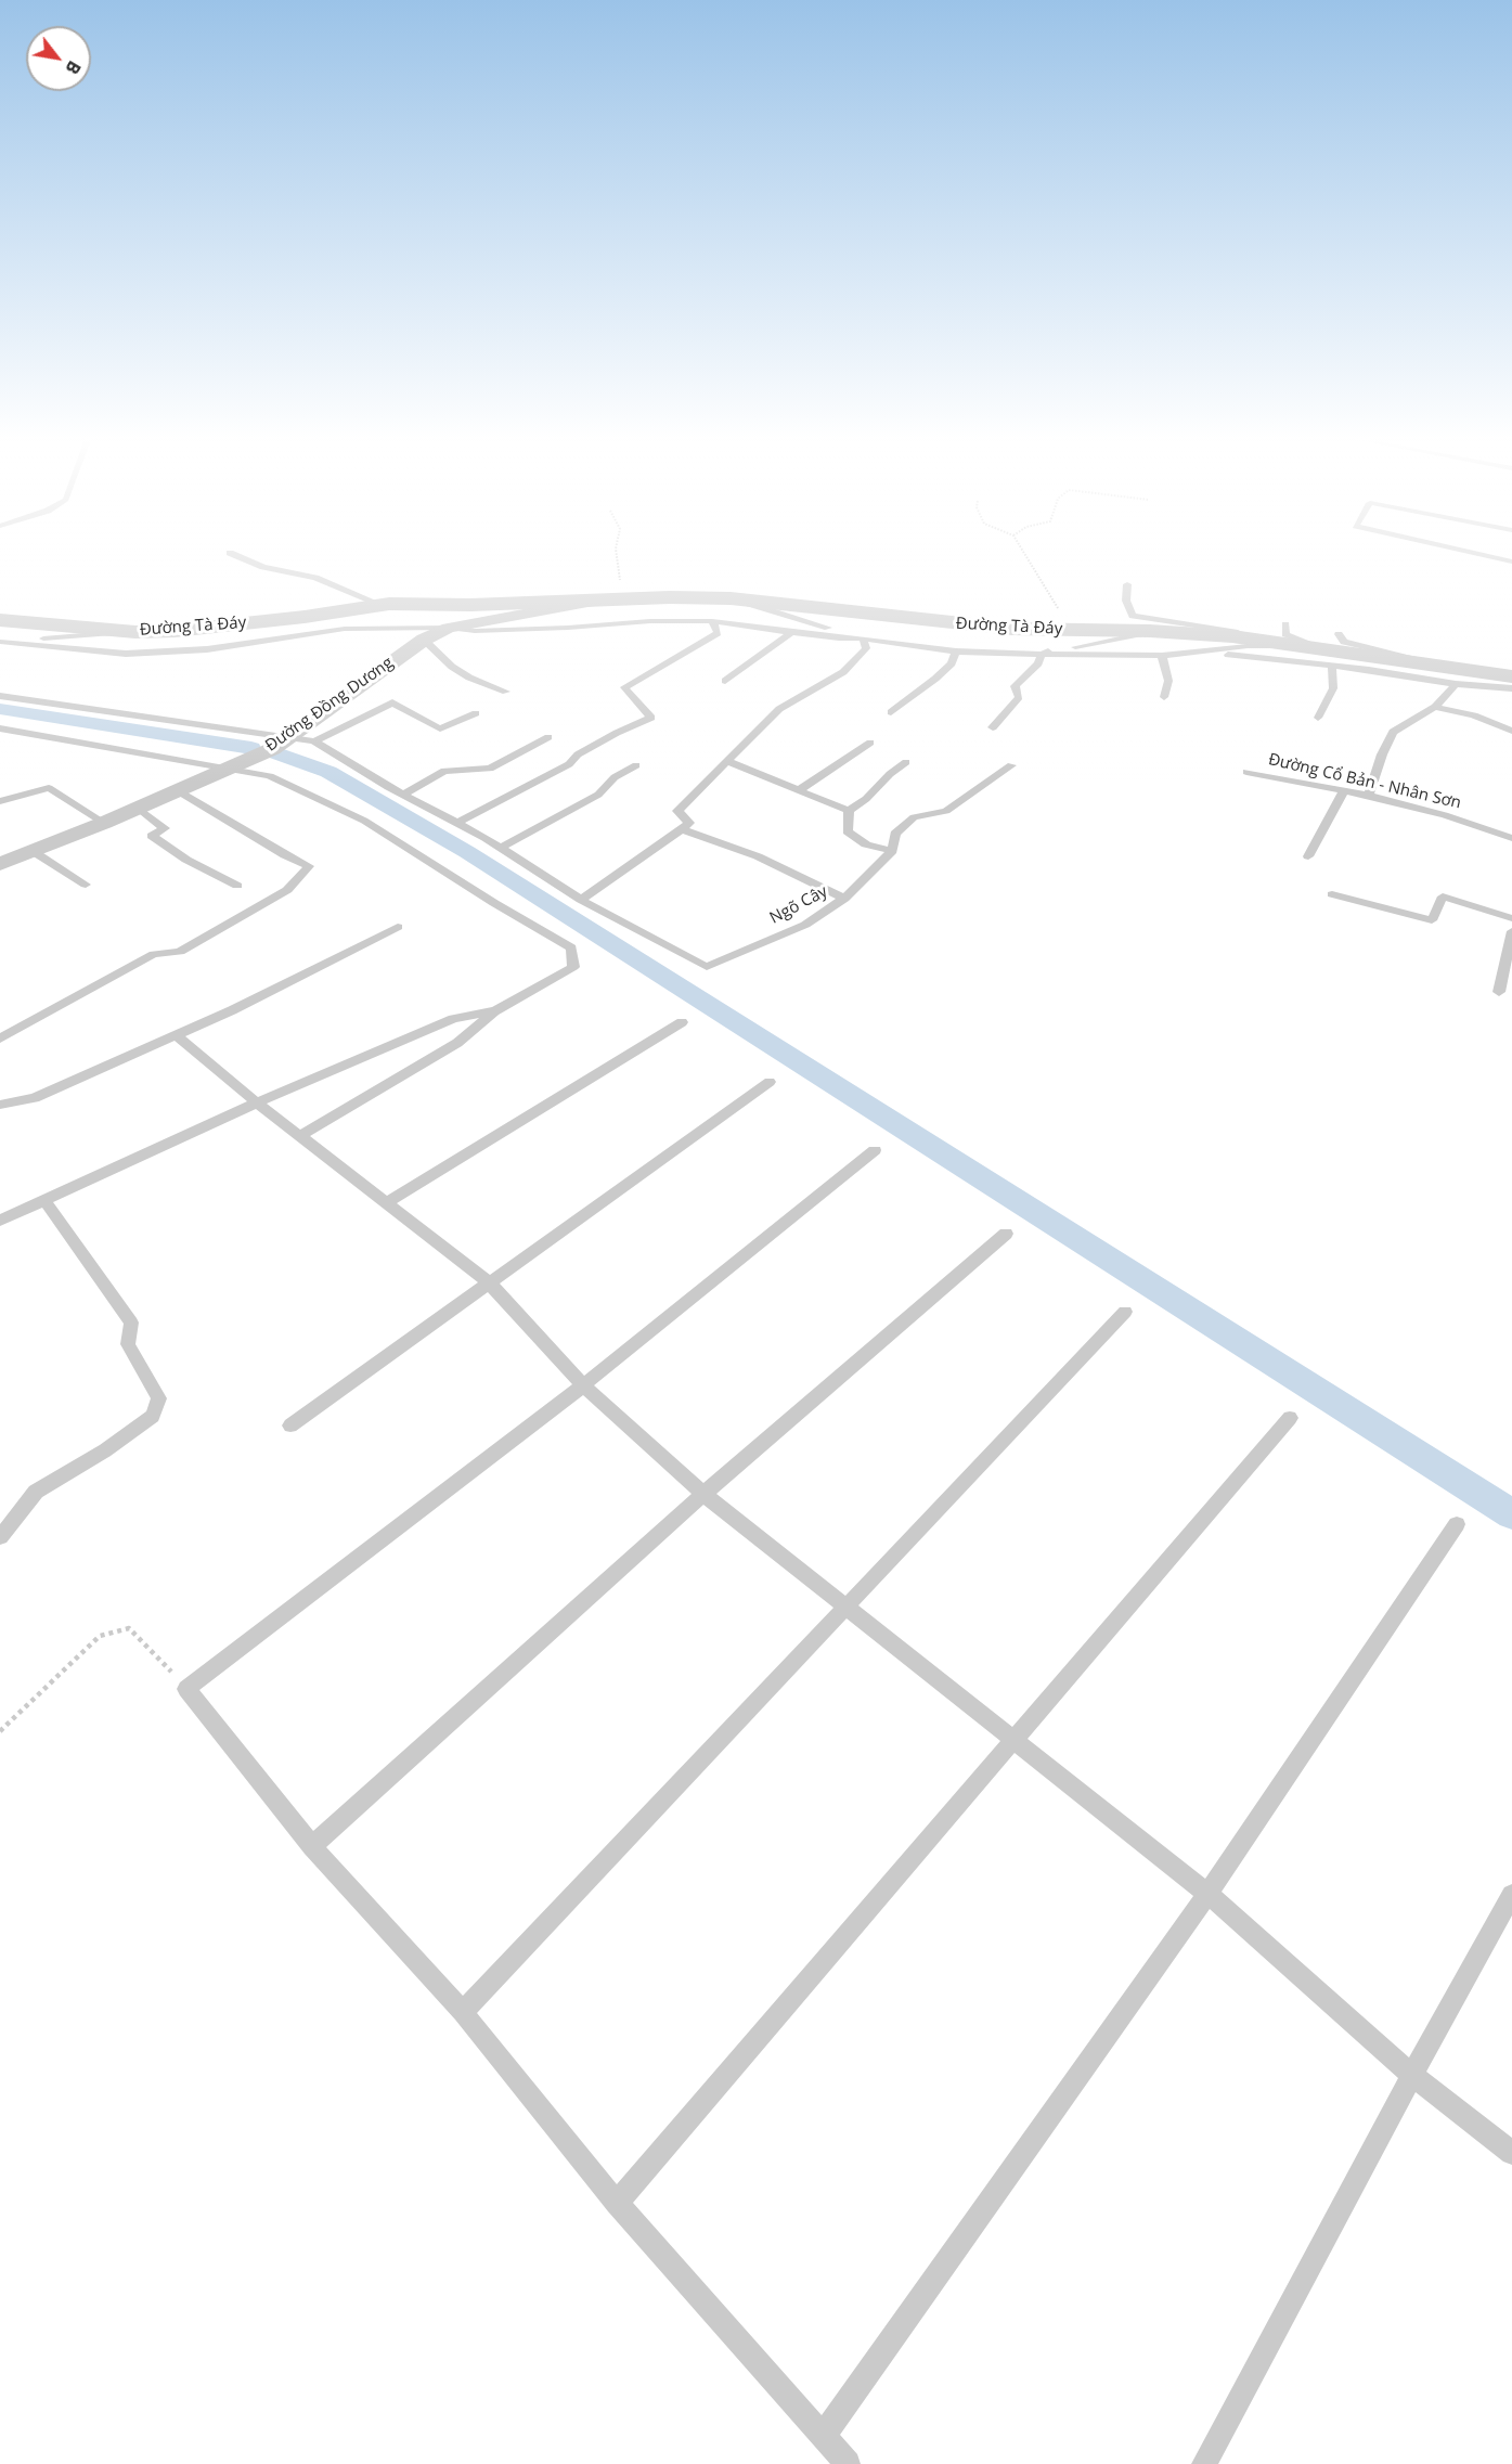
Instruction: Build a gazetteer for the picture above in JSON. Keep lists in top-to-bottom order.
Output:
{
  "streets": {
    "street": ["Đường Tà Đáy", "Đường Đồng Dương"],
    "lane": ["Đường Cổ Bản - Nhân Sơn", "Ngõ Cây"]
  },
  "crossings": [
    ["Đường Tà Đáy", "Đường Đồng Dương"]
  ],
  "north": "bottom right"
}
